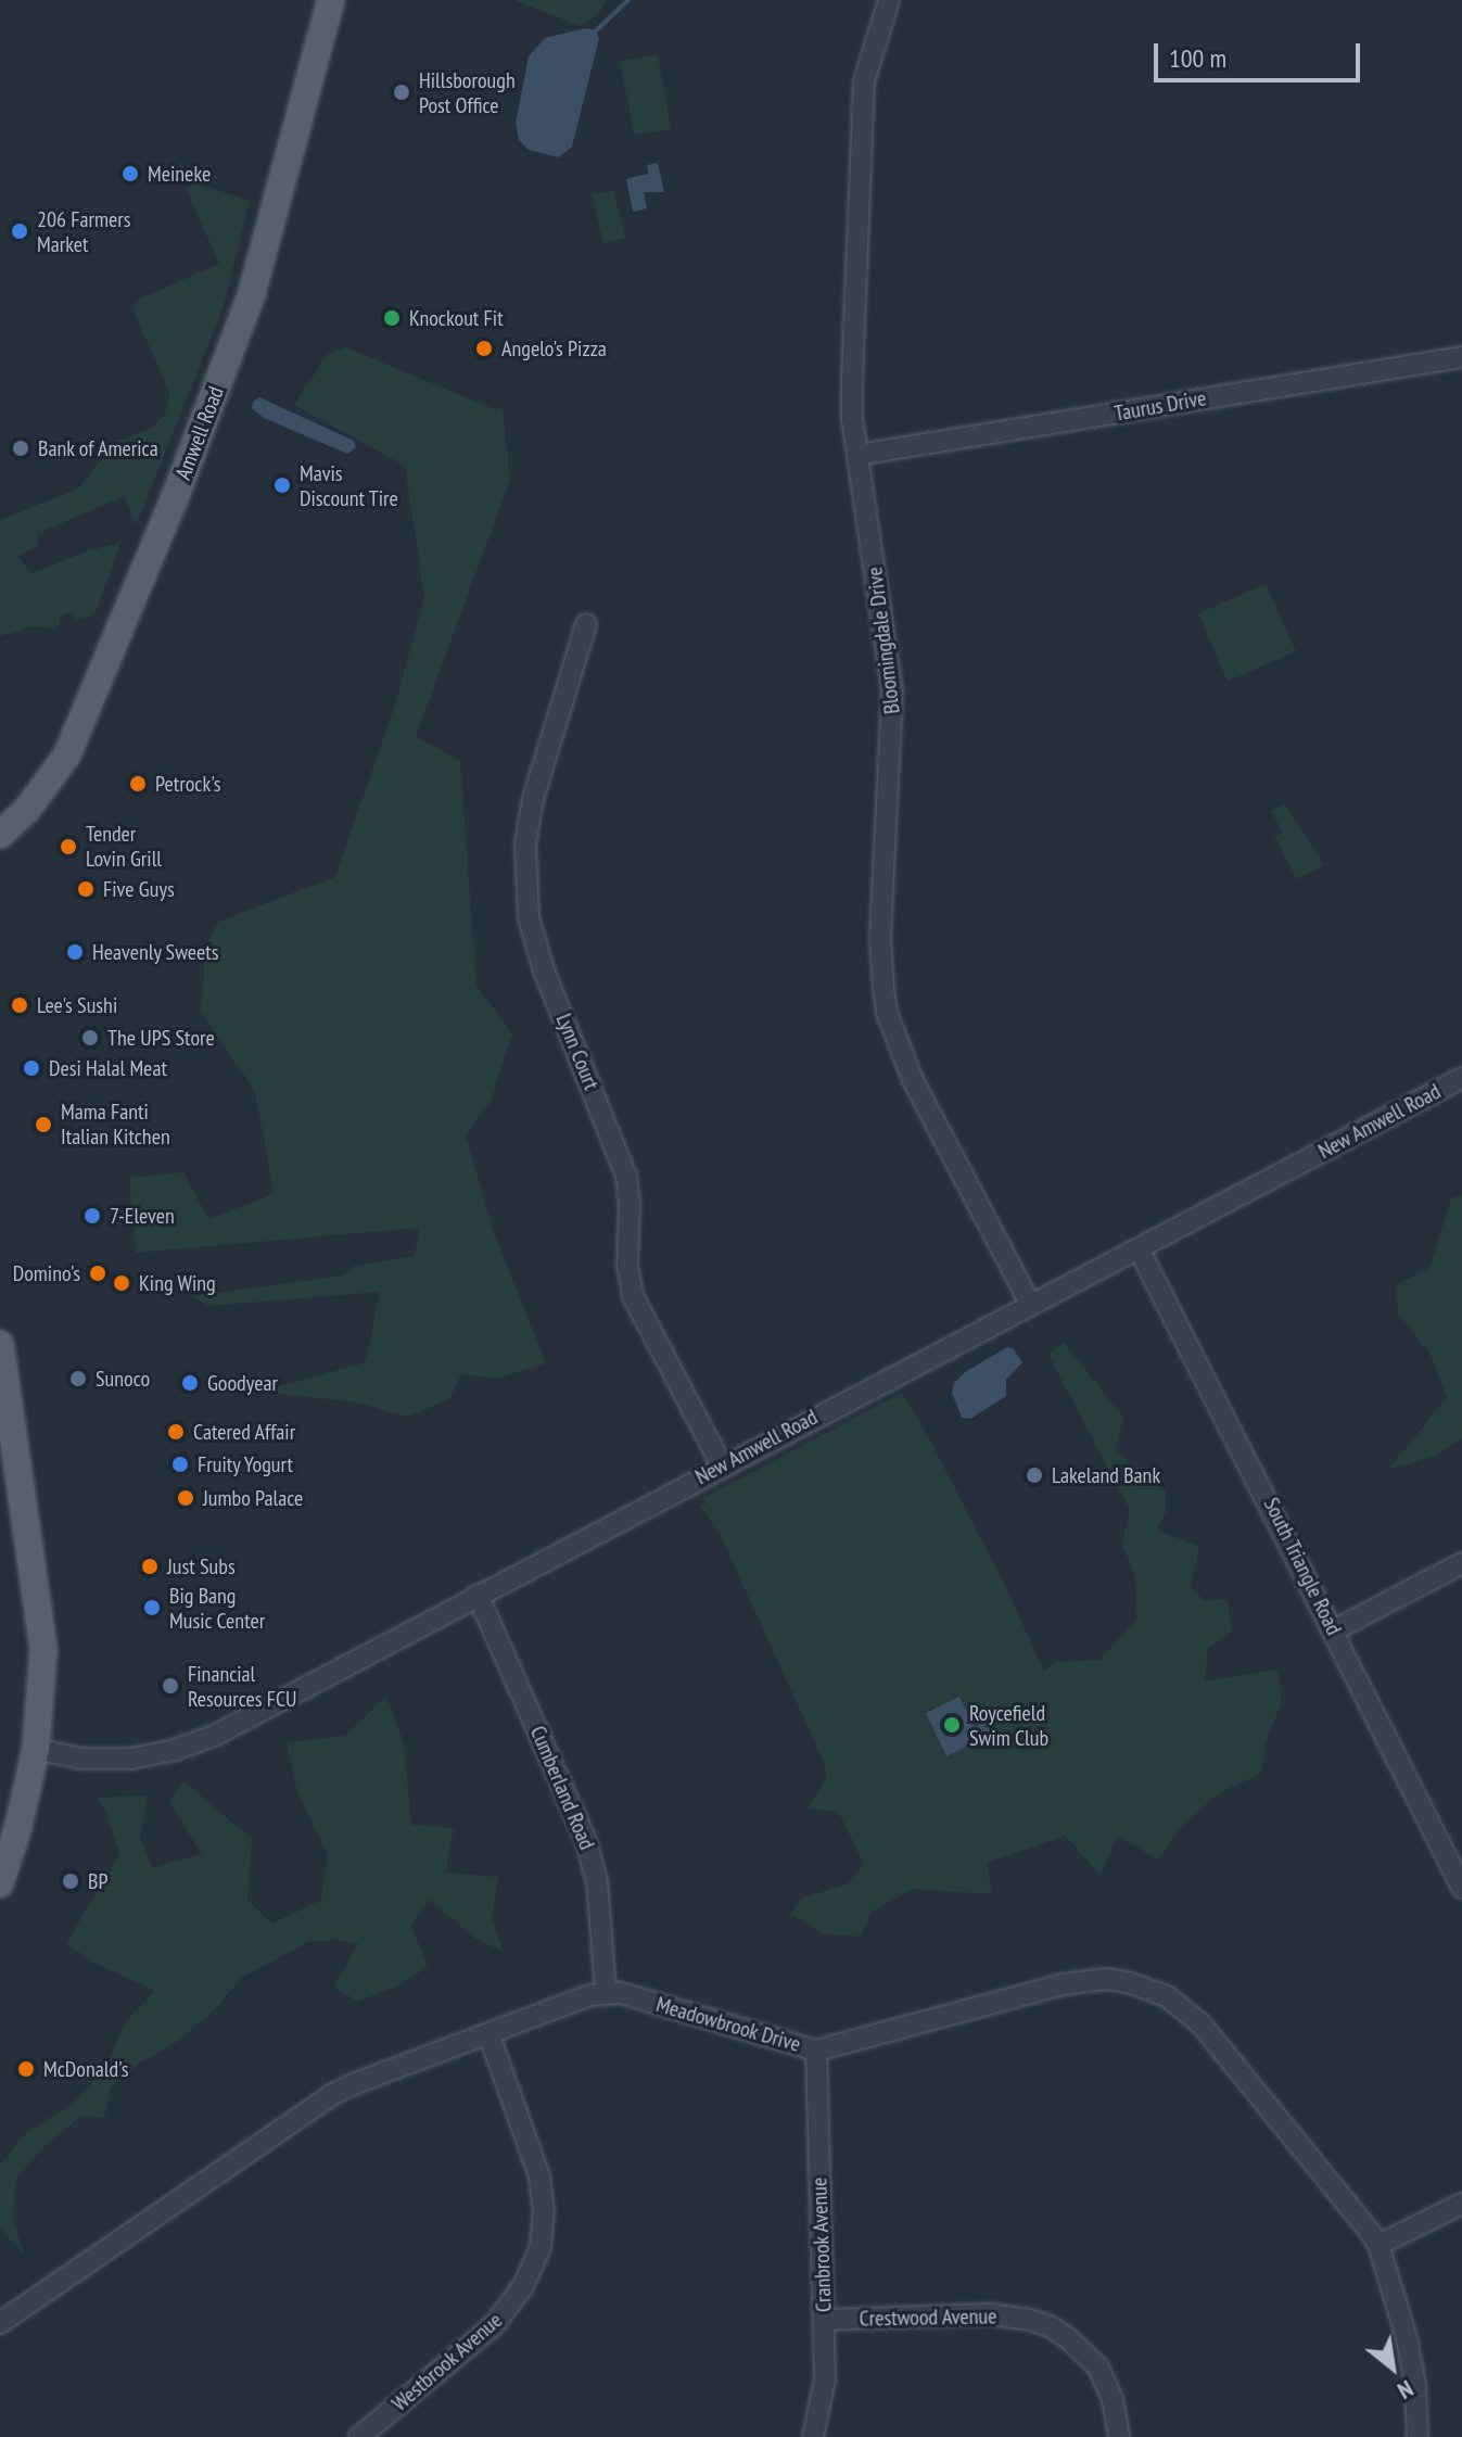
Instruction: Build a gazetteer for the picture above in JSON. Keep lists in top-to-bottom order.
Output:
{
  "streets": {
    "main road": ["Amwell Road"],
    "street": [
      "Taurus Drive",
      "Bloomingdale Drive",
      "Lynn Court",
      "New Amwell Road",
      "South Triangle Road",
      "Cumberland Road",
      "Meadowbrook Drive",
      "Cranbrook Avenue",
      "Crestwood Avenue",
      "Westbrook Avenue"
    ]
  },
  "crossings": [
    ["Taurus Drive", "Bloomingdale Drive"],
    ["Bloomingdale Drive", "New Amwell Road"],
    ["Lynn Court", "New Amwell Road"],
    ["New Amwell Road", "South Triangle Road"],
    ["New Amwell Road", "Cumberland Road"],
    ["Cumberland Road", "Meadowbrook Drive"],
    ["Meadowbrook Drive", "Cranbrook Avenue"],
    ["Cranbrook Avenue", "Crestwood Avenue"]
  ],
  "places": [
    "Hillsborough Post Office",
    "Meineke",
    "206 Farmers Market",
    "Knockout Fit",
    "Angelo's Pizza",
    "Bank of America",
    "Mavis Discount Tire",
    "Petrock's",
    "Tender Lovin Grill",
    "Five Guys",
    "Heavenly Sweets",
    "Lee's Sushi",
    "The UPS Store",
    "Desi Halal Meat",
    "Mama Fanti Italian Kitchen",
    "7-Eleven",
    "Domino's",
    "King Wing",
    "Sunoco",
    "Goodyear",
    "Catered Affair",
    "Fruity Yogurt",
    "Lakeland Bank",
    "Jumbo Palace",
    "Just Subs",
    "Big Bang Music Center",
    "Financial Resources FCU",
    "Roycefield Swim Club",
    "BP",
    "McDonald's"
  ],
  "scale_bar": "100 m",
  "north": "bottom right"
}
